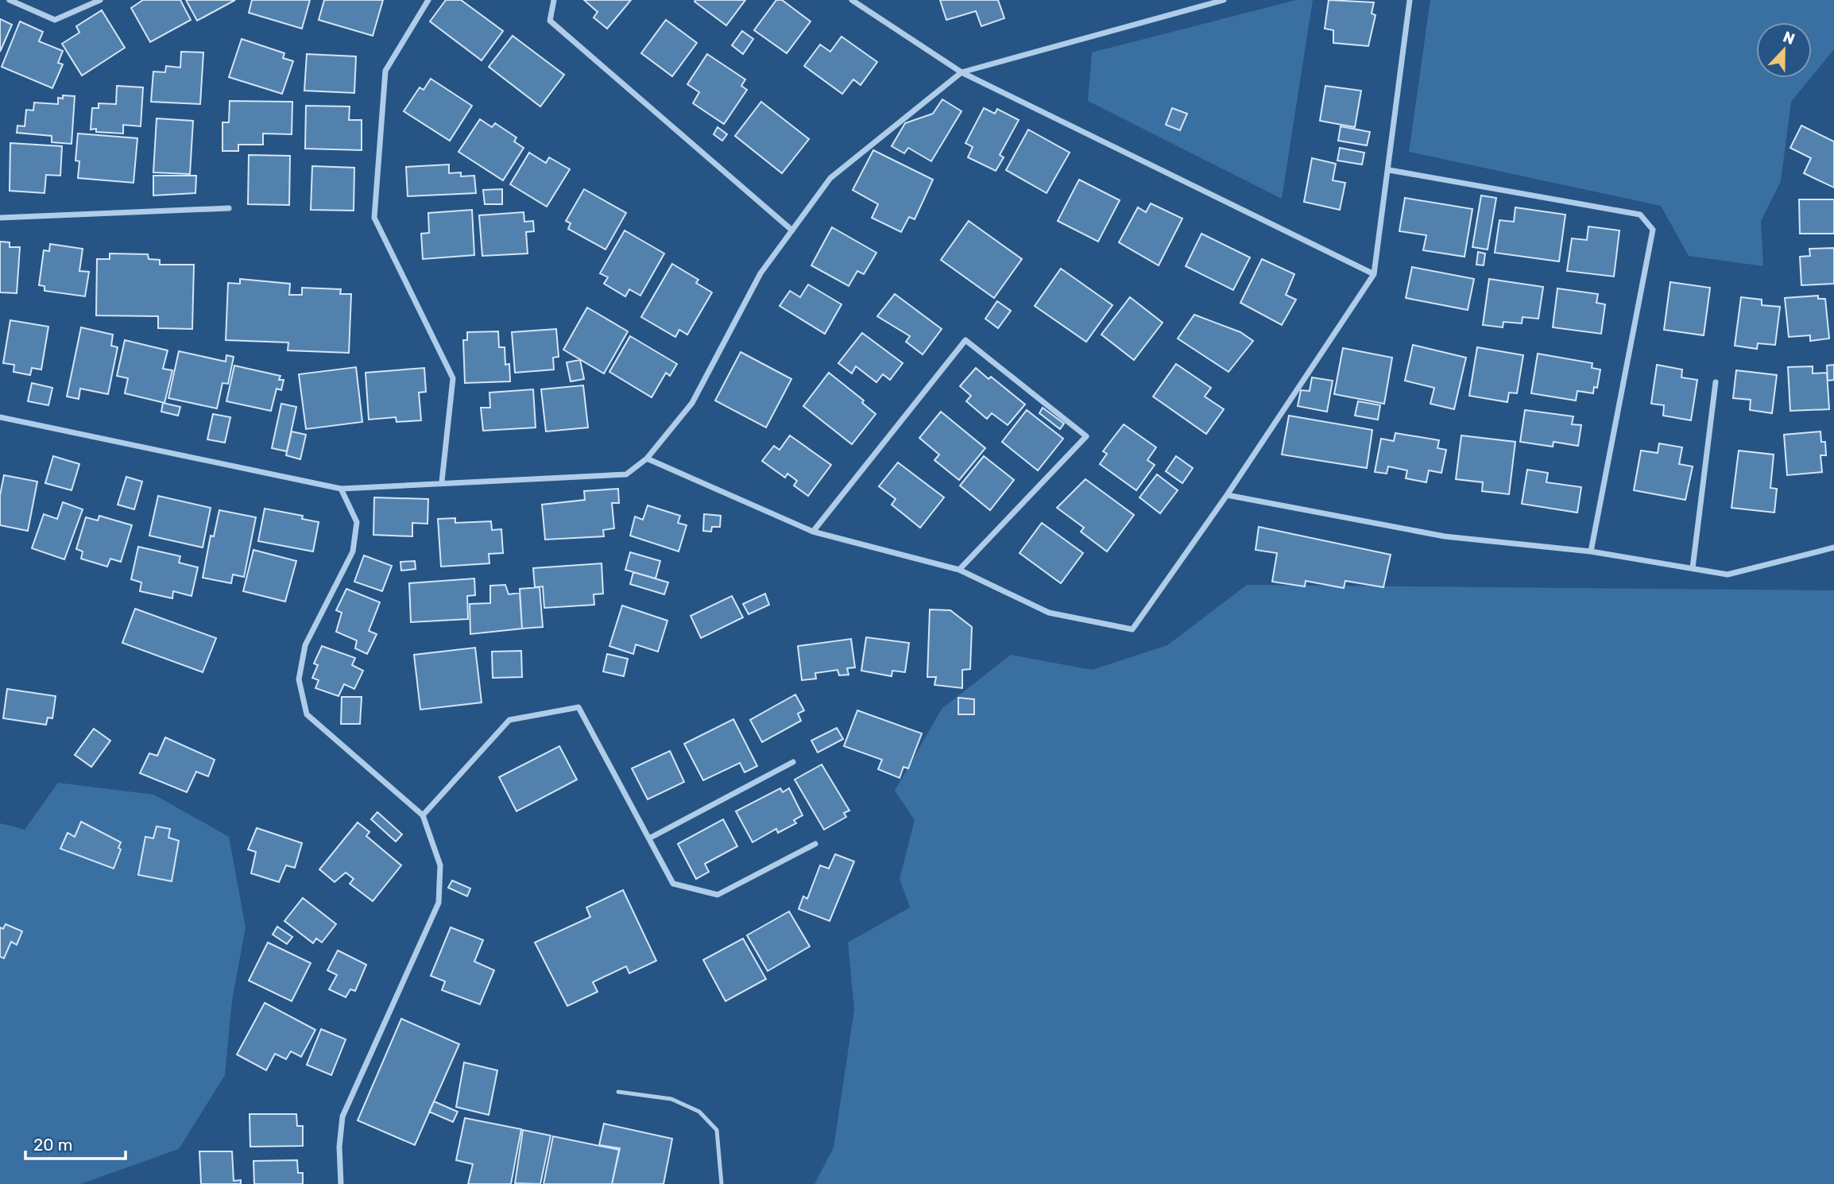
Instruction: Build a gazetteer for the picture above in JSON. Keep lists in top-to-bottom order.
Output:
{
  "scale_bar": "20 m",
  "north": "top"
}
